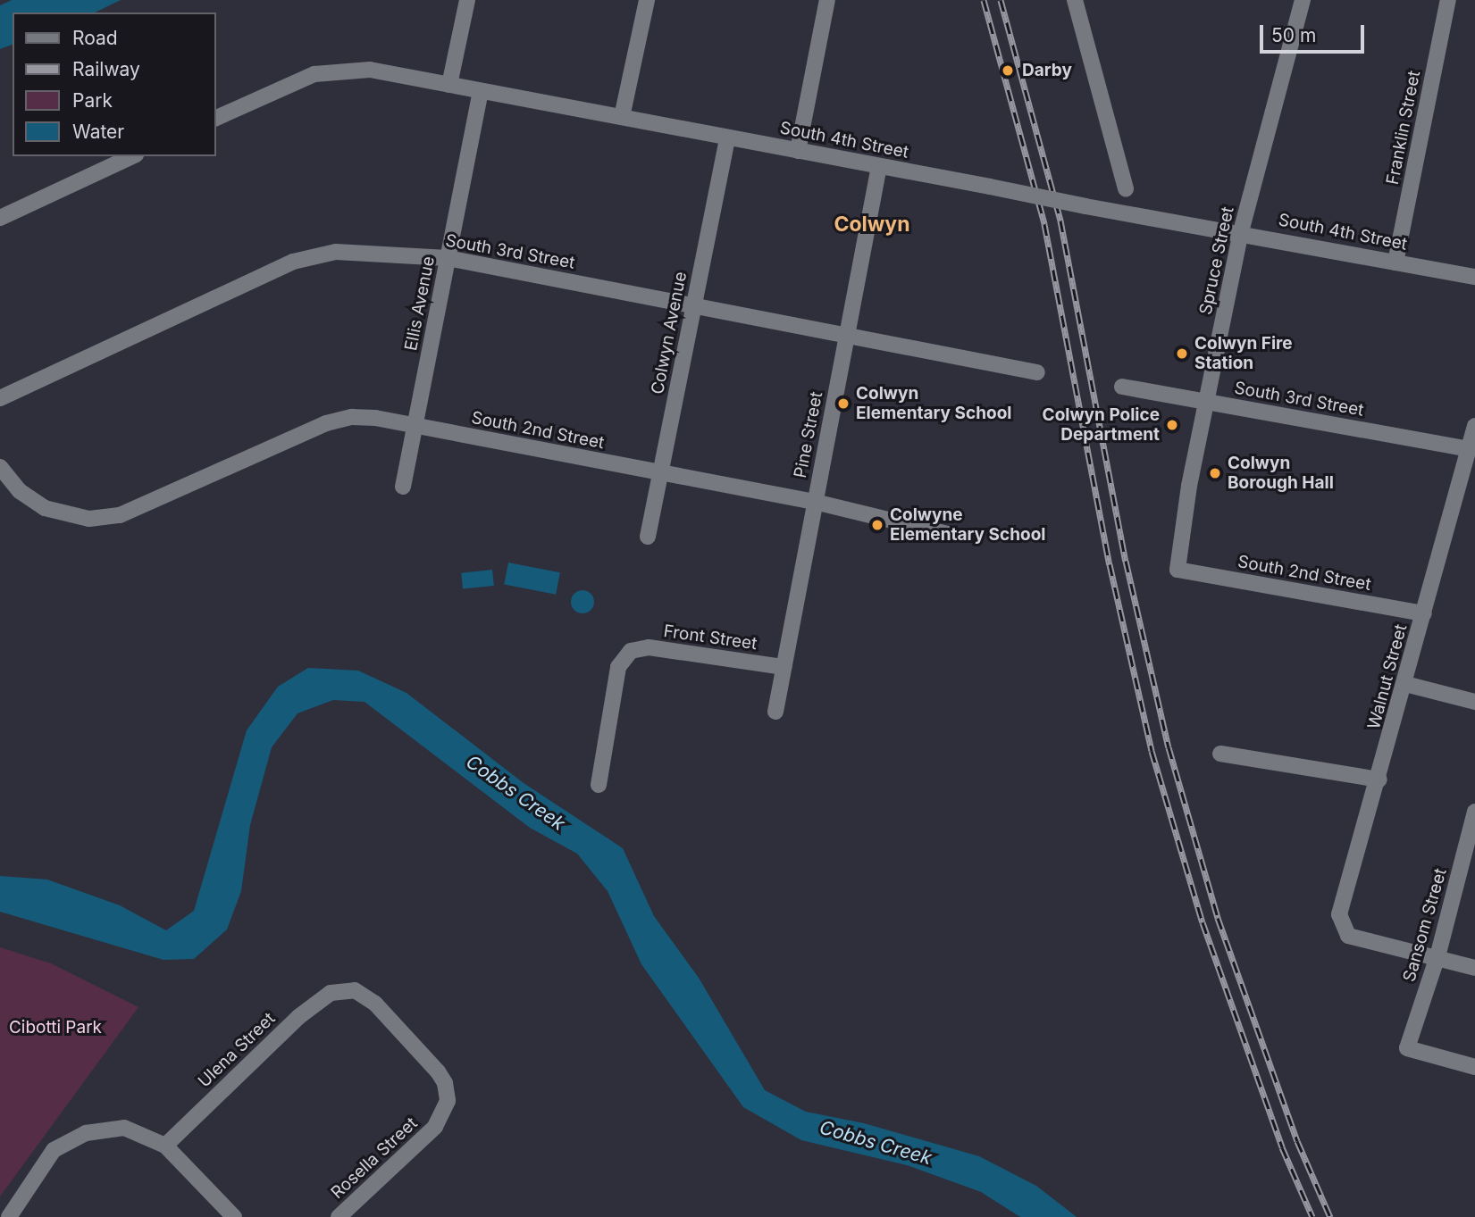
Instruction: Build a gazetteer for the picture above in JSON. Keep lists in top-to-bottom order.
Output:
{
  "streets": {
    "street": [
      "Franklin Street",
      "South 4th Street",
      "South 3rd Street",
      "Spruce Street",
      "Ellis Avenue",
      "Colwyn Avenue",
      "South 2nd Street",
      "Pine Street",
      "Front Street",
      "Walnut Street",
      "Sansom Street",
      "Ulena Street",
      "Rosella Street"
    ]
  },
  "crossings": [
    ["Franklin Street", "South 4th Street"],
    ["South 4th Street", "Spruce Street"],
    ["South 4th Street", "Ellis Avenue"],
    ["South 4th Street", "Colwyn Avenue"],
    ["South 4th Street", "Pine Street"],
    ["South 3rd Street", "Spruce Street"],
    ["South 3rd Street", "Ellis Avenue"],
    ["South 3rd Street", "Colwyn Avenue"],
    ["South 3rd Street", "Pine Street"],
    ["South 3rd Street", "Walnut Street"],
    ["Spruce Street", "South 2nd Street"],
    ["Ellis Avenue", "South 2nd Street"],
    ["Colwyn Avenue", "South 2nd Street"],
    ["South 2nd Street", "Pine Street"],
    ["South 2nd Street", "Walnut Street"],
    ["Pine Street", "Front Street"],
    ["Walnut Street", "Sansom Street"],
    ["Ulena Street", "Rosella Street"]
  ],
  "districts": ["Colwyn"],
  "water": ["Cobbs Creek"],
  "parks": ["Cibotti Park"],
  "places": [
    "Darby",
    "Colwyn Fire Station",
    "Colwyn Elementary School",
    "Colwyn Police Department",
    "Colwyn Borough Hall",
    "Colwyne Elementary School"
  ],
  "legend": [
    "Road",
    "Railway",
    "Park",
    "Water"
  ],
  "scale_bar": "50 m"
}
